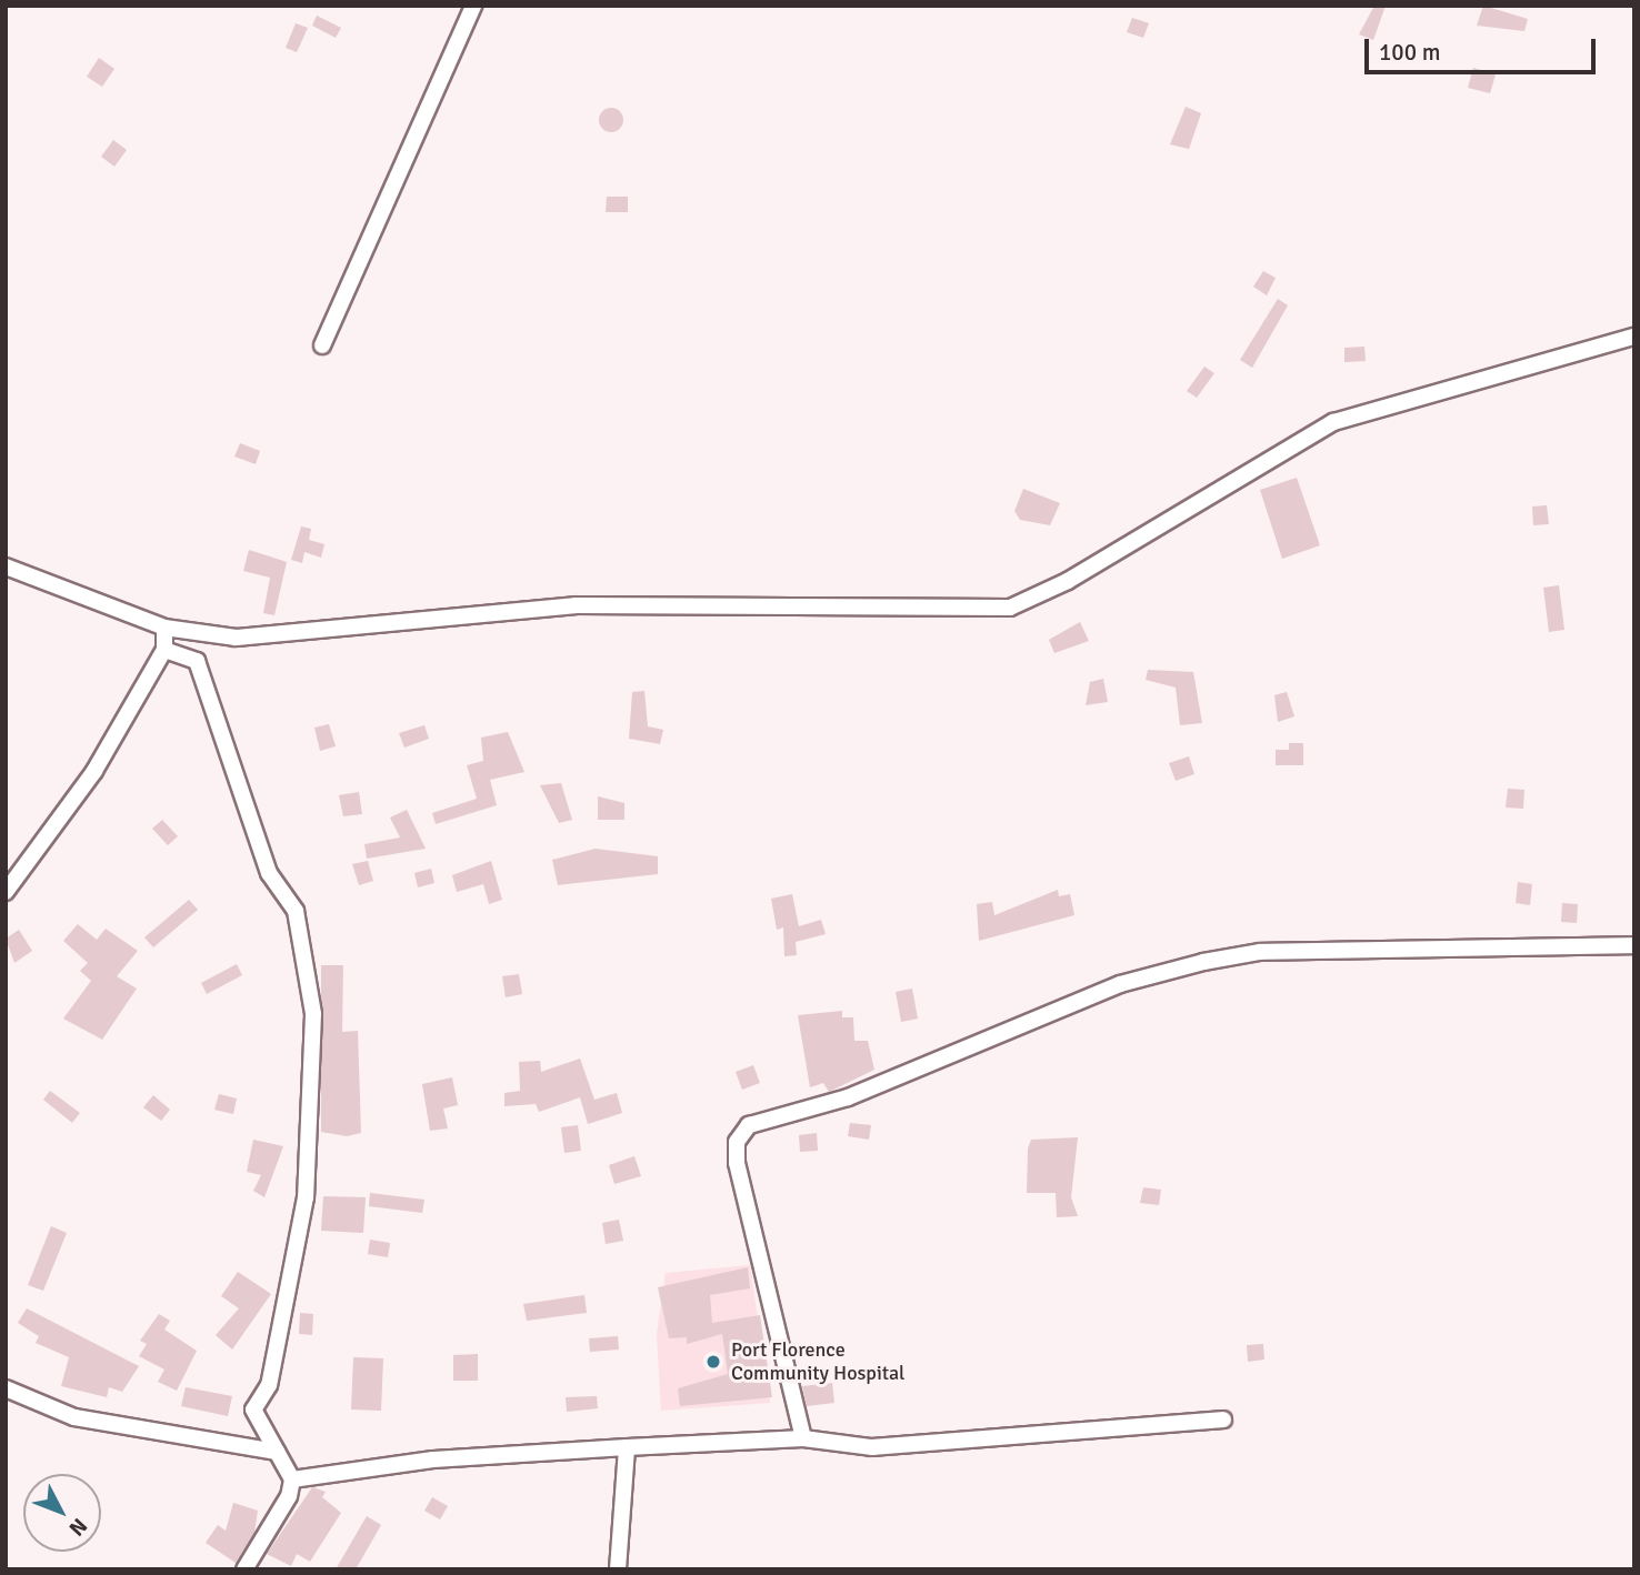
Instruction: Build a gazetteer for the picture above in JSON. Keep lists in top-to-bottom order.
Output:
{
  "places": ["Port Florence Community Hospital"],
  "scale_bar": "100 m",
  "north": "bottom right"
}
